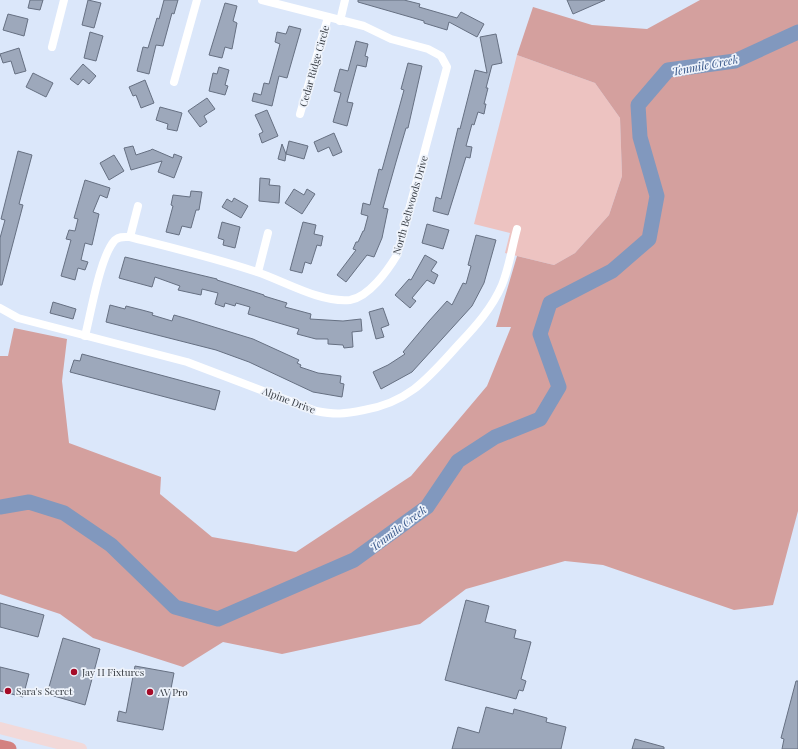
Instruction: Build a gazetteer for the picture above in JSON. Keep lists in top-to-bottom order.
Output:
{
  "streets": {
    "street": ["Cedar Ridge Circle", "North Beltwoods Drive", "Alpine Drive"]
  },
  "crossings": [
    ["Cedar Ridge Circle", "North Beltwoods Drive"]
  ],
  "water": ["Tenmile Creek"],
  "places": ["Jay H Fixtures", "Sara's Secret", "AV Pro"]
}
